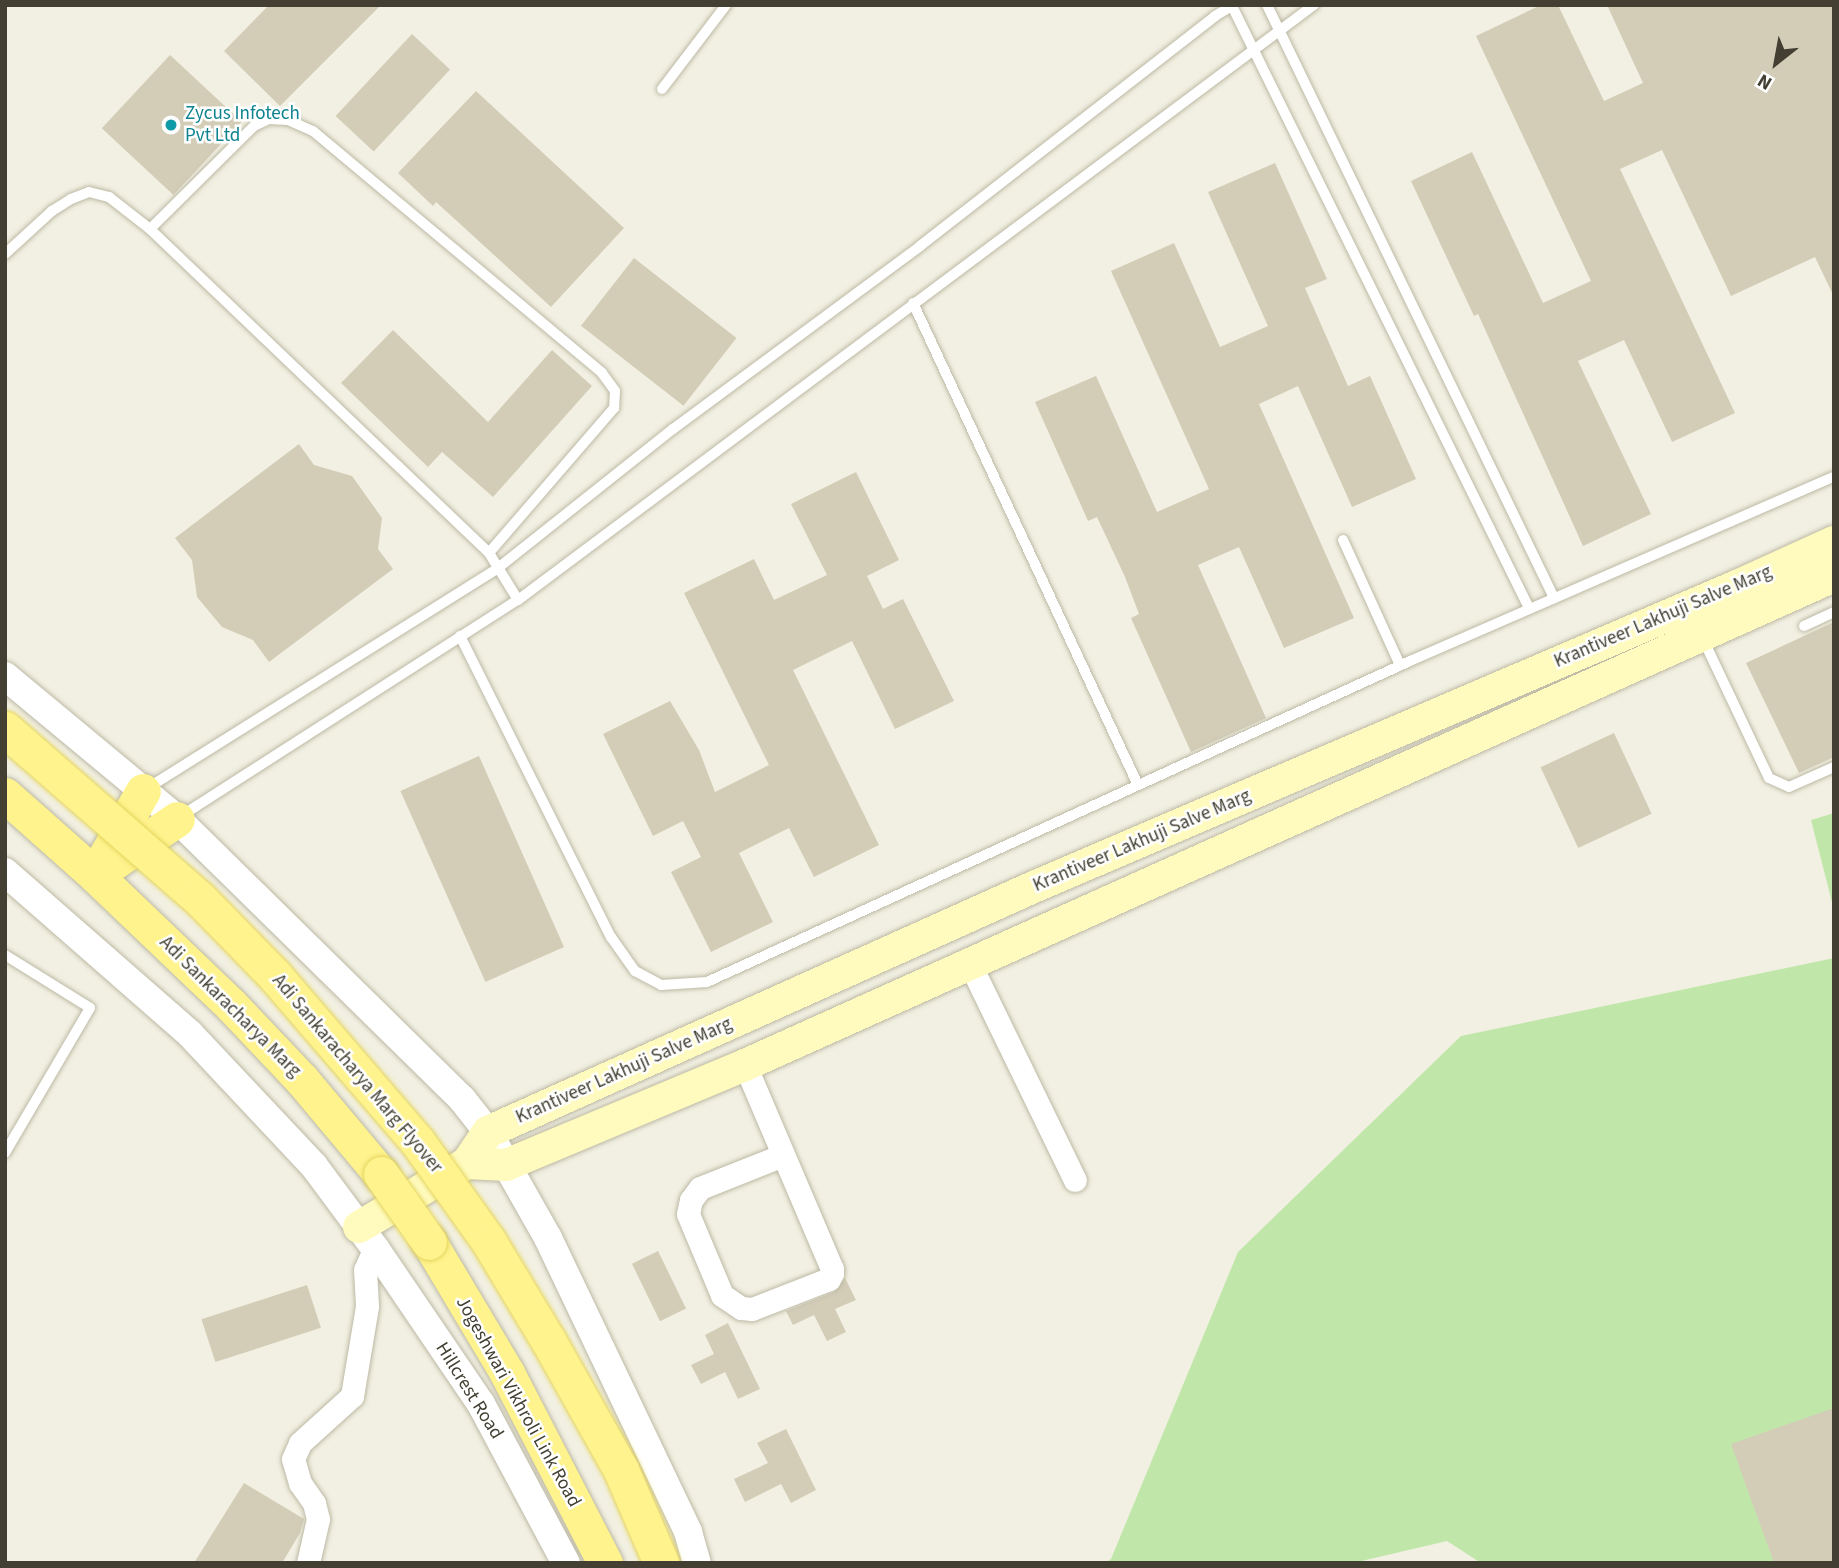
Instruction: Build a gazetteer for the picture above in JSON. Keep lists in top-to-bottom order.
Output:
{
  "streets": {
    "main road": [
      "Krantiveer Lakhuji Salve Marg",
      "Adi Sankaracharya Marg",
      "Adi Sankaracharya Marg Flyover",
      "Jogeshwari Vikhroli Link Road"
    ],
    "street": ["Hillcrest Road"]
  },
  "crossings": [
    ["Adi Sankaracharya Marg", "Jogeshwari Vikhroli Link Road"]
  ],
  "places": ["Zycus Infotech Pvt Ltd"],
  "north": "bottom left"
}
